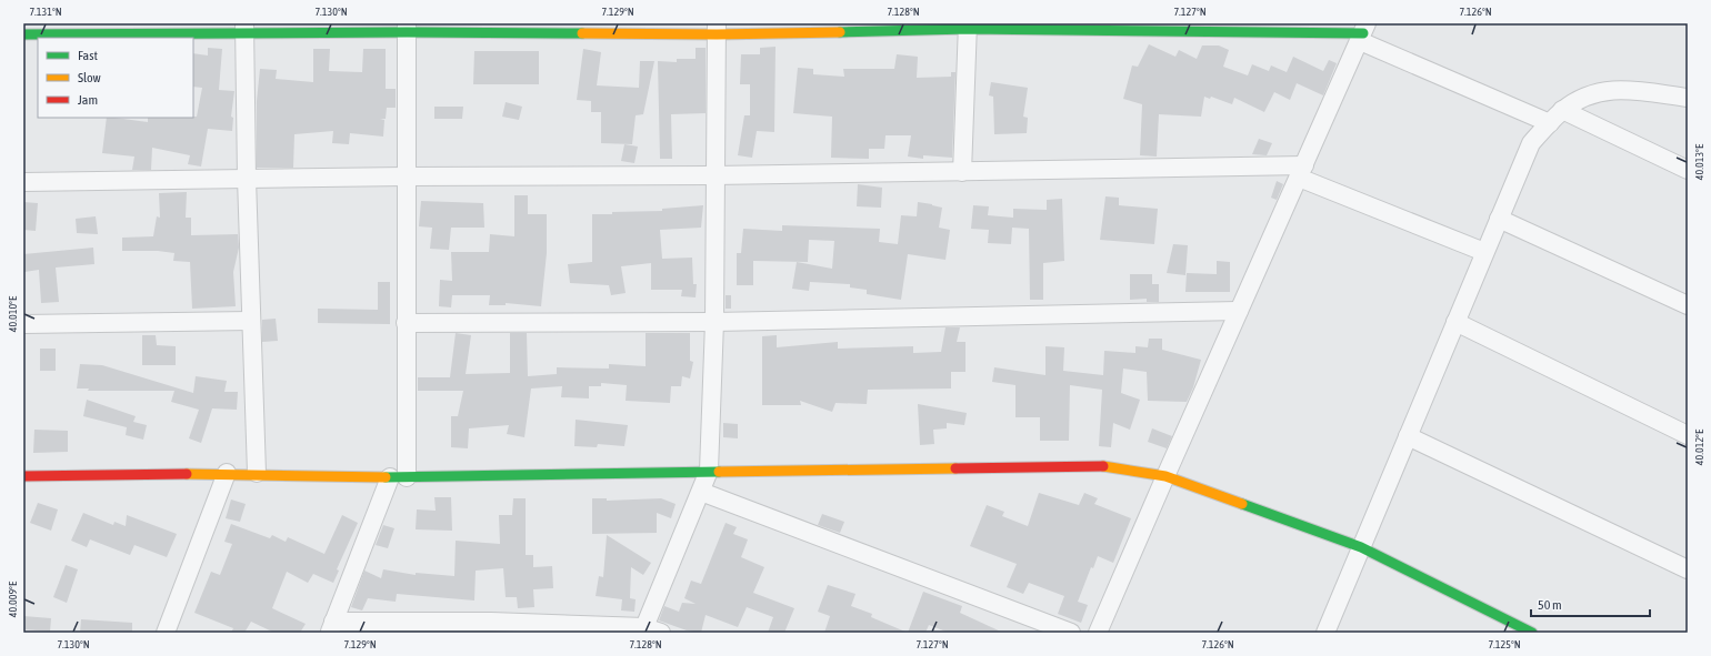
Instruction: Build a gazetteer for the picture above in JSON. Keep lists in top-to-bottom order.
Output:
{
  "legend": ["Fast", "Slow", "Jam"],
  "scale_bar": "50 m",
  "coordinates": [
    "7.131°N",
    "7.130°N",
    "7.129°N",
    "7.128°N",
    "7.127°N",
    "7.126°N",
    "40.013°E",
    "40.010°E",
    "40.012°E",
    "40.009°E",
    "7.125°N"
  ]
}
